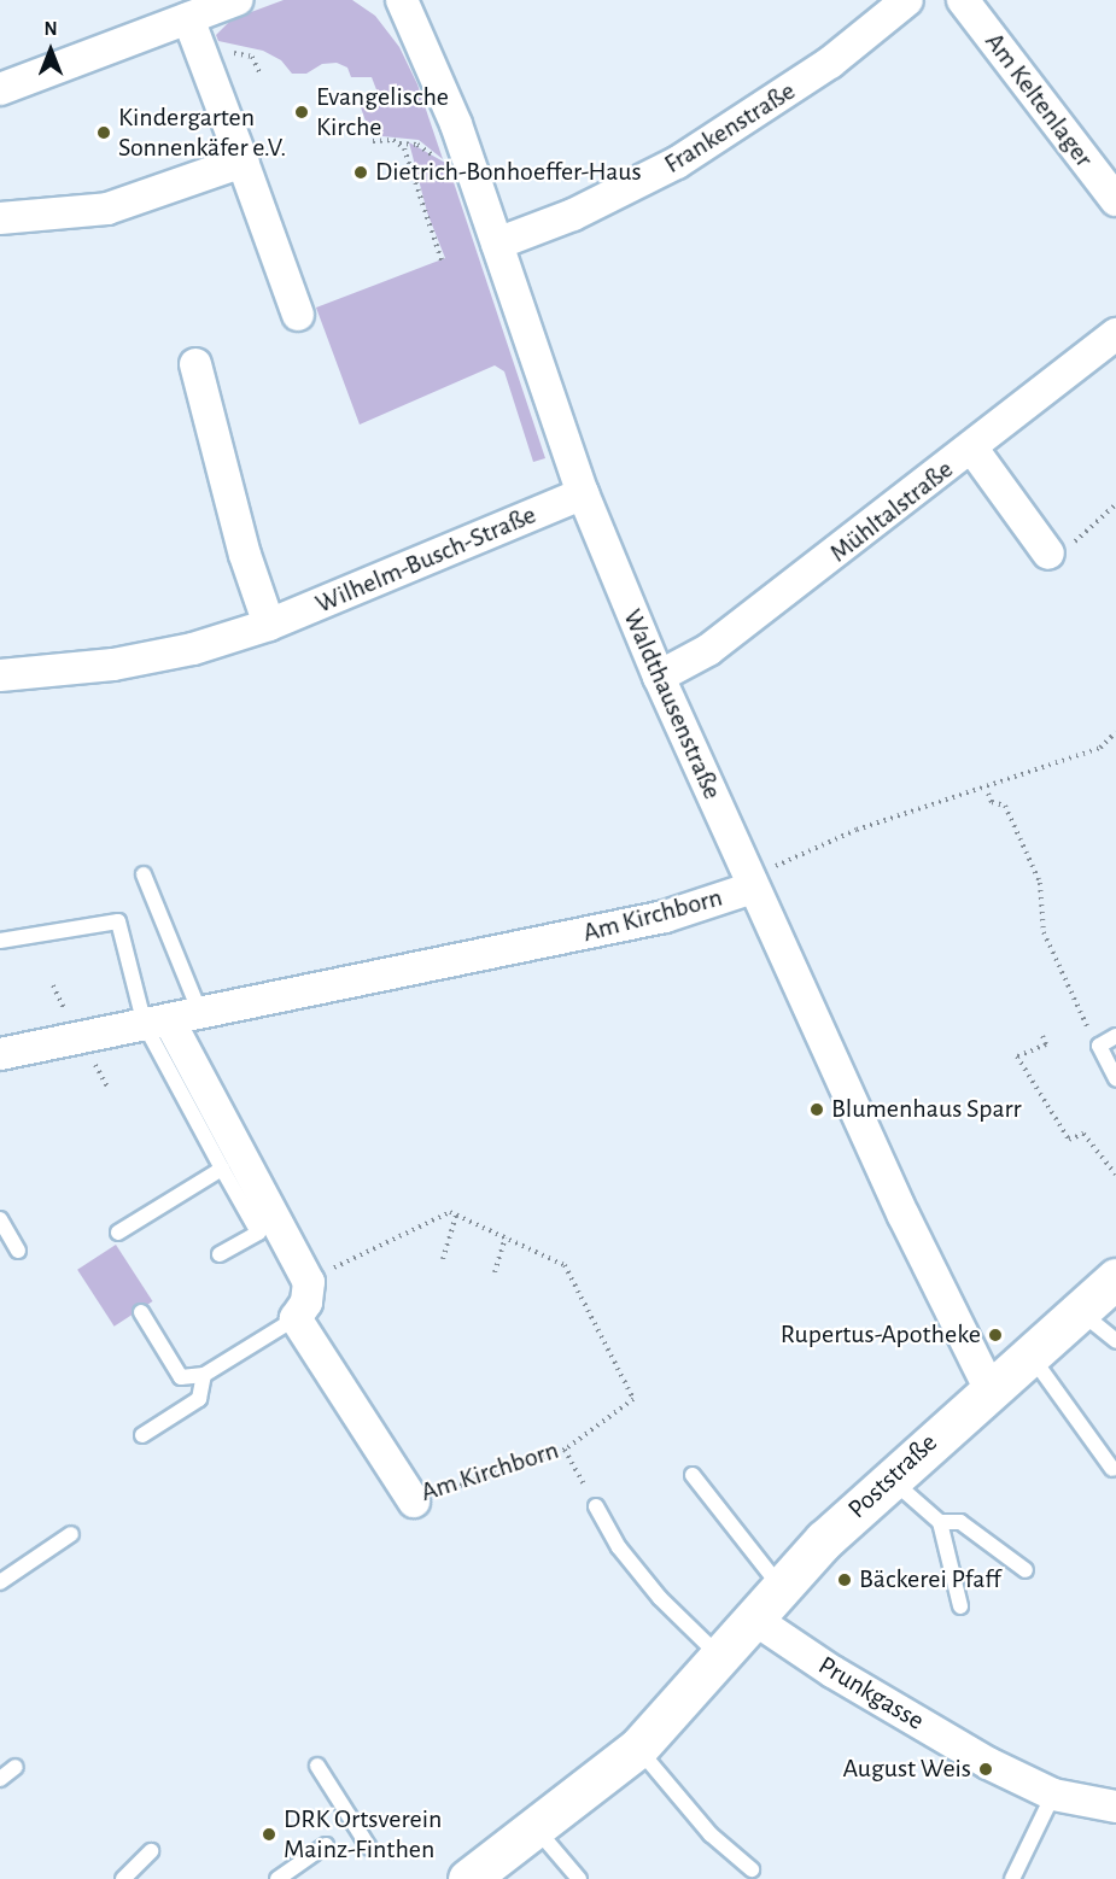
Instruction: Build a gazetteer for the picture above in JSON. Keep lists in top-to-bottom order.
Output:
{
  "streets": {
    "main road": ["Poststraße"],
    "street": [
      "Am Keltenlager",
      "Frankenstraße",
      "Mühltalstraße",
      "Wilhelm-Busch-Straße",
      "Waldthausenstraße",
      "Am Kirchborn",
      "Prunkgasse"
    ]
  },
  "crossings": [
    ["Frankenstraße", "Waldthausenstraße"],
    ["Mühltalstraße", "Waldthausenstraße"],
    ["Wilhelm-Busch-Straße", "Waldthausenstraße"],
    ["Waldthausenstraße", "Am Kirchborn"],
    ["Waldthausenstraße", "Poststraße"],
    ["Poststraße", "Prunkgasse"]
  ],
  "places": [
    "Evangelische Kirche",
    "Kindergarten Sonnenkäfer e.V.",
    "Dietrich-Bonhoeffer-Haus",
    "Blumenhaus Sparr",
    "Rupertus-Apotheke",
    "Bäckerei Pfaff",
    "August Weis",
    "DRK Ortsverein Mainz-Finthen"
  ],
  "north": "top"
}
